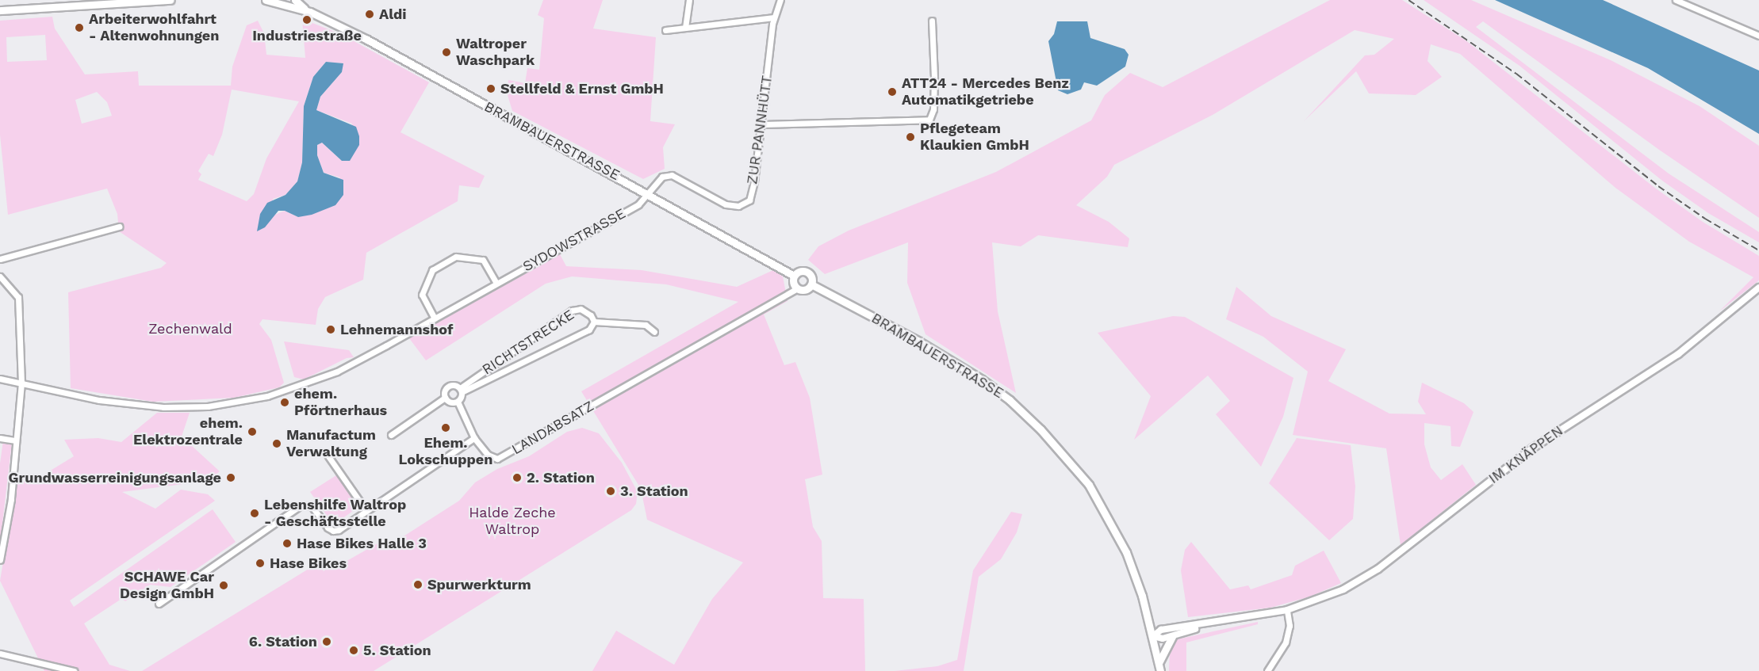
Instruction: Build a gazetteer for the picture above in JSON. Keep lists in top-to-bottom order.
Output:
{
  "streets": {
    "main road": ["BRAMBAUERSTRASSE"],
    "street": [
      "ZUR PANNHÜTT",
      "SYDOWSTRASSE",
      "RICHTSTRECKE",
      "LANDABSATZ",
      "IM KNÄPPEN"
    ]
  },
  "crossings": [
    ["ZUR PANNHÜTT", "BRAMBAUERSTRASSE"],
    ["ZUR PANNHÜTT", "SYDOWSTRASSE"],
    ["BRAMBAUERSTRASSE", "SYDOWSTRASSE"],
    ["BRAMBAUERSTRASSE", "LANDABSATZ"],
    ["BRAMBAUERSTRASSE", "IM KNÄPPEN"]
  ],
  "parks": ["Zechenwald", "Halde Zeche Waltrop"],
  "places": [
    "Aldi",
    "Industriestraße",
    "Arbeiterwohlfahrt - Altenwohnungen",
    "Waltroper Waschpark",
    "Stellfeld & Ernst GmbH",
    "ATT24 - Mercedes Benz Automatikgetriebe",
    "Pflegeteam Klaukien GmbH",
    "Lehnemannshof",
    "ehem. Pförtnerhaus",
    "Ehem. Lokschuppen",
    "ehem. Elektrozentrale",
    "Manufactum Verwaltung",
    "Grundwasserreinigungsanlage",
    "2. Station",
    "3. Station",
    "Lebenshilfe Waltrop - Geschäftsstelle",
    "Hase Bikes Halle 3",
    "Hase Bikes",
    "Spurwerkturm",
    "SCHAWE Car Design GmbH",
    "6. Station",
    "5. Station"
  ]
}
